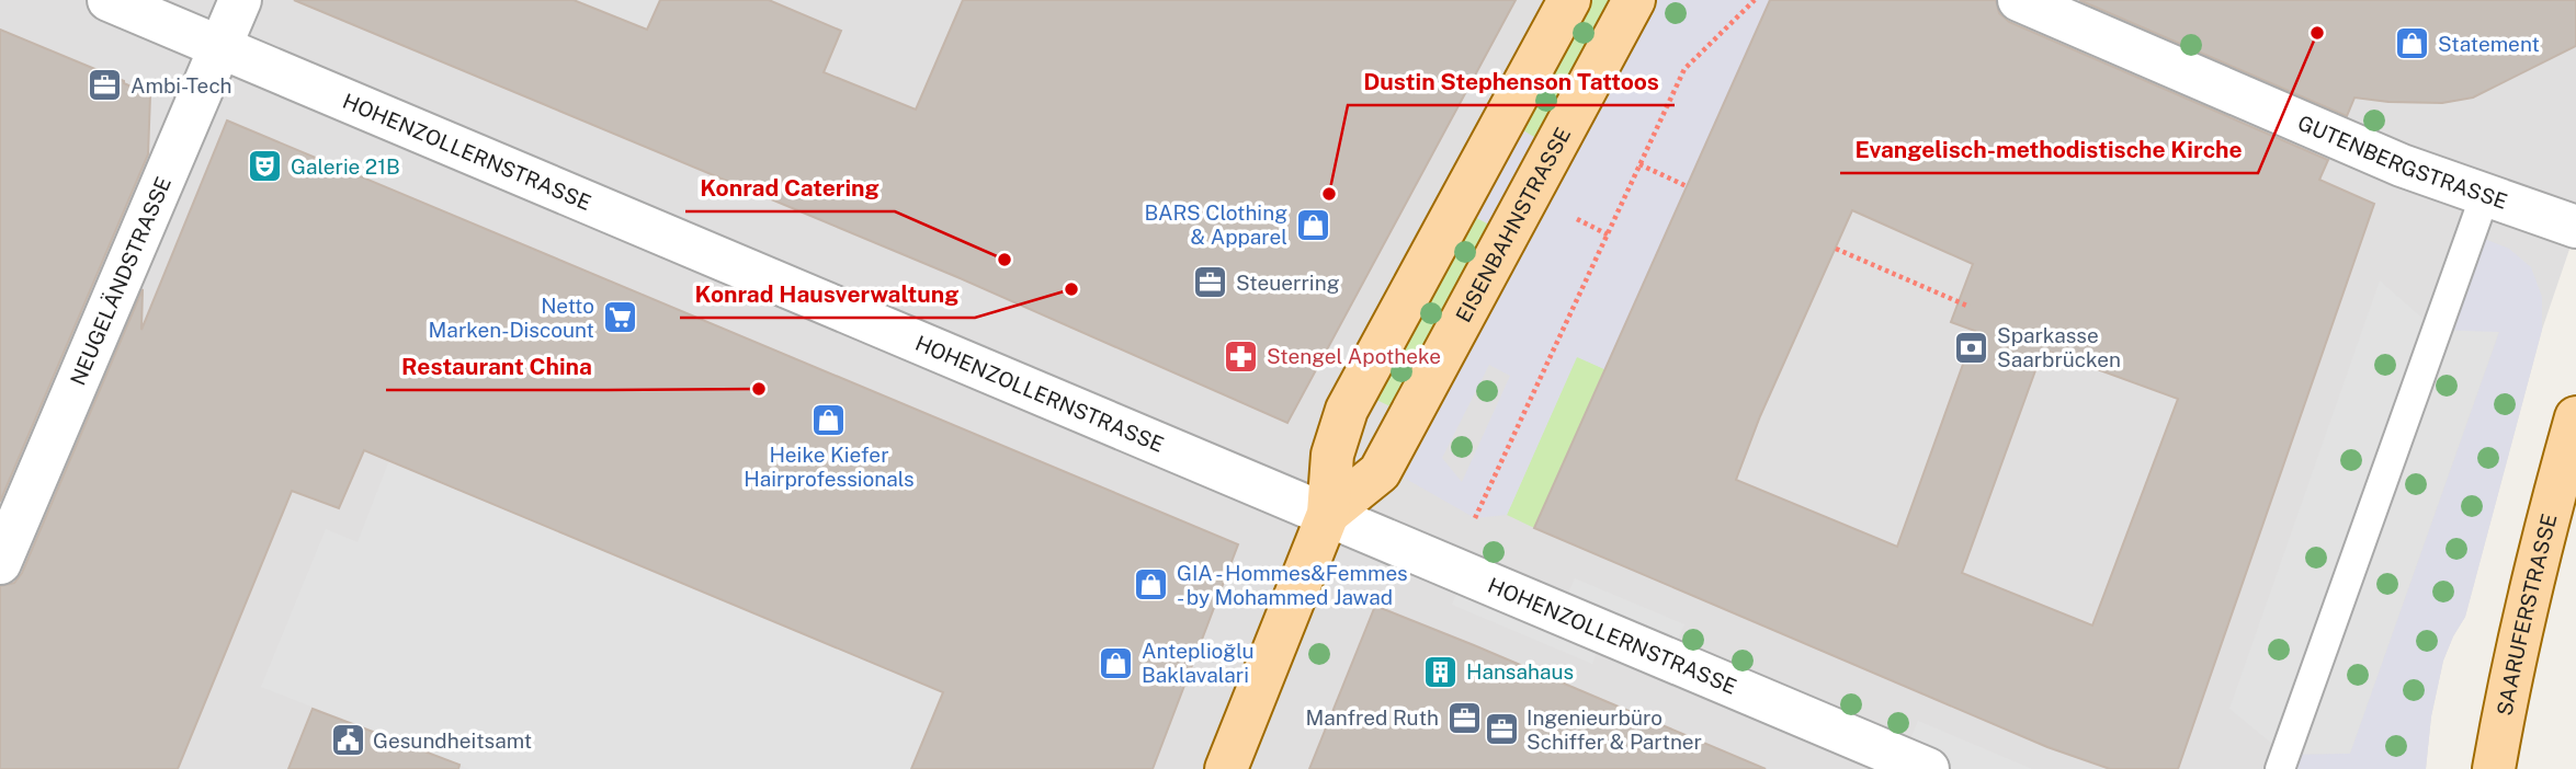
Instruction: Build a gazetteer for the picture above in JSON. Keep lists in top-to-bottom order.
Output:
{
  "streets": {
    "main road": ["EISENBAHNSTRASSE", "SAARUFERSTRASSE"],
    "street": ["HOHENZOLLERNSTRASSE", "GUTENBERGSTRASSE", "NEUGELÄNDSTRASSE"]
  },
  "crossings": [
    ["HOHENZOLLERNSTRASSE", "EISENBAHNSTRASSE"],
    ["HOHENZOLLERNSTRASSE", "NEUGELÄNDSTRASSE"]
  ],
  "places": {
    "other": [
      "Evangelisch-methodistische Kirche",
      "Dustin Stephenson Tattoos",
      "Konrad Catering",
      "Konrad Hausverwaltung",
      "Restaurant China"
    ],
    "shop": [
      "Statement",
      "BARS Clothing & Apparel",
      "Heike Kiefer Hairprofessionals",
      "GIA - Hommes&Femmes - by Mohammed Jawad",
      "Anteplioğlu Baklavalari"
    ],
    "office": [
      "Ambi-Tech",
      "Steuerring",
      "Manfred Ruth",
      "Ingenieurbüro Schiffer & Partner"
    ],
    "theatre": ["Galerie 21B"],
    "supermarket": ["Netto Marken-Discount"],
    "bank": ["Sparkasse Saarbrücken"],
    "pharmacy": ["Stengel Apotheke"],
    "building": ["Hansahaus"],
    "public building": ["Gesundheitsamt"]
  }
}
